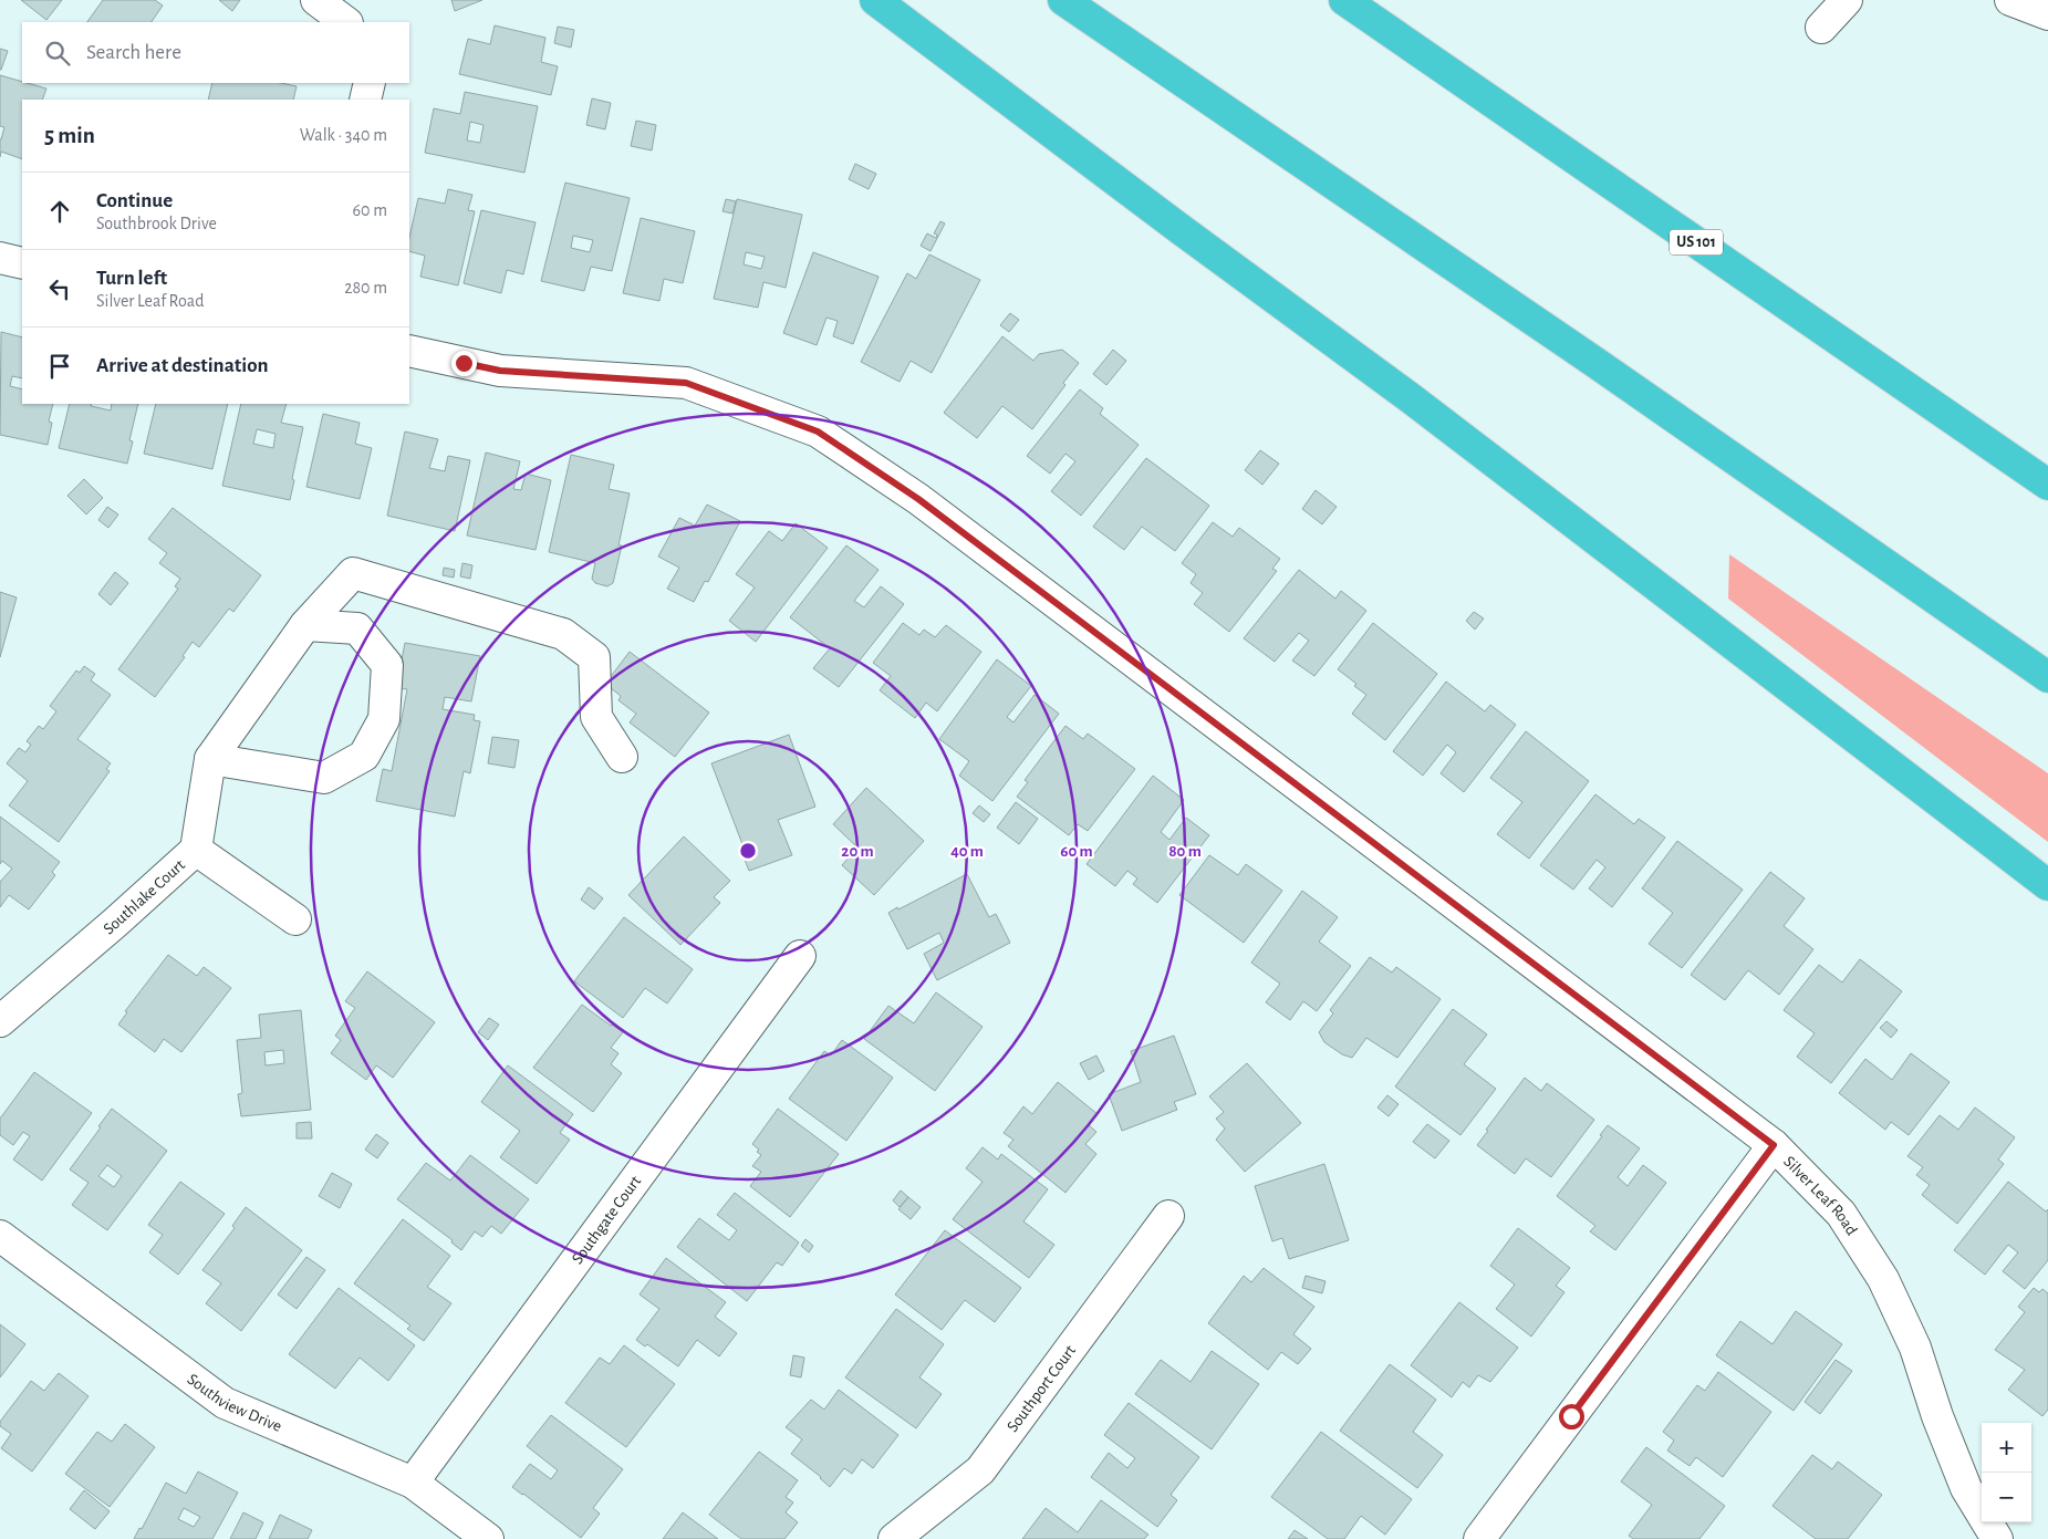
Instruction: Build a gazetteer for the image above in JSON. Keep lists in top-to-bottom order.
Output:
{
  "streets": {
    "highway": ["US 101"],
    "street": [
      "Southlake Court",
      "Silver Leaf Road",
      "Southgate Court",
      "Southport Court",
      "Southview Drive"
    ]
  },
  "crossings": [
    ["Southgate Court", "Southview Drive"]
  ],
  "page": {
    "search": "Search here",
    "heading": ["5 min", "Walk · 340 m"],
    "list": [
      ["Continue", "Southbrook Drive", "60 m"],
      ["Turn left", "Silver Leaf Road", "280 m"],
      "Arrive at destination"
    ],
    "map_buttons": ["+", "−"]
  },
  "rings": [
    "20 m",
    "40 m",
    "60 m",
    "80 m"
  ]
}
